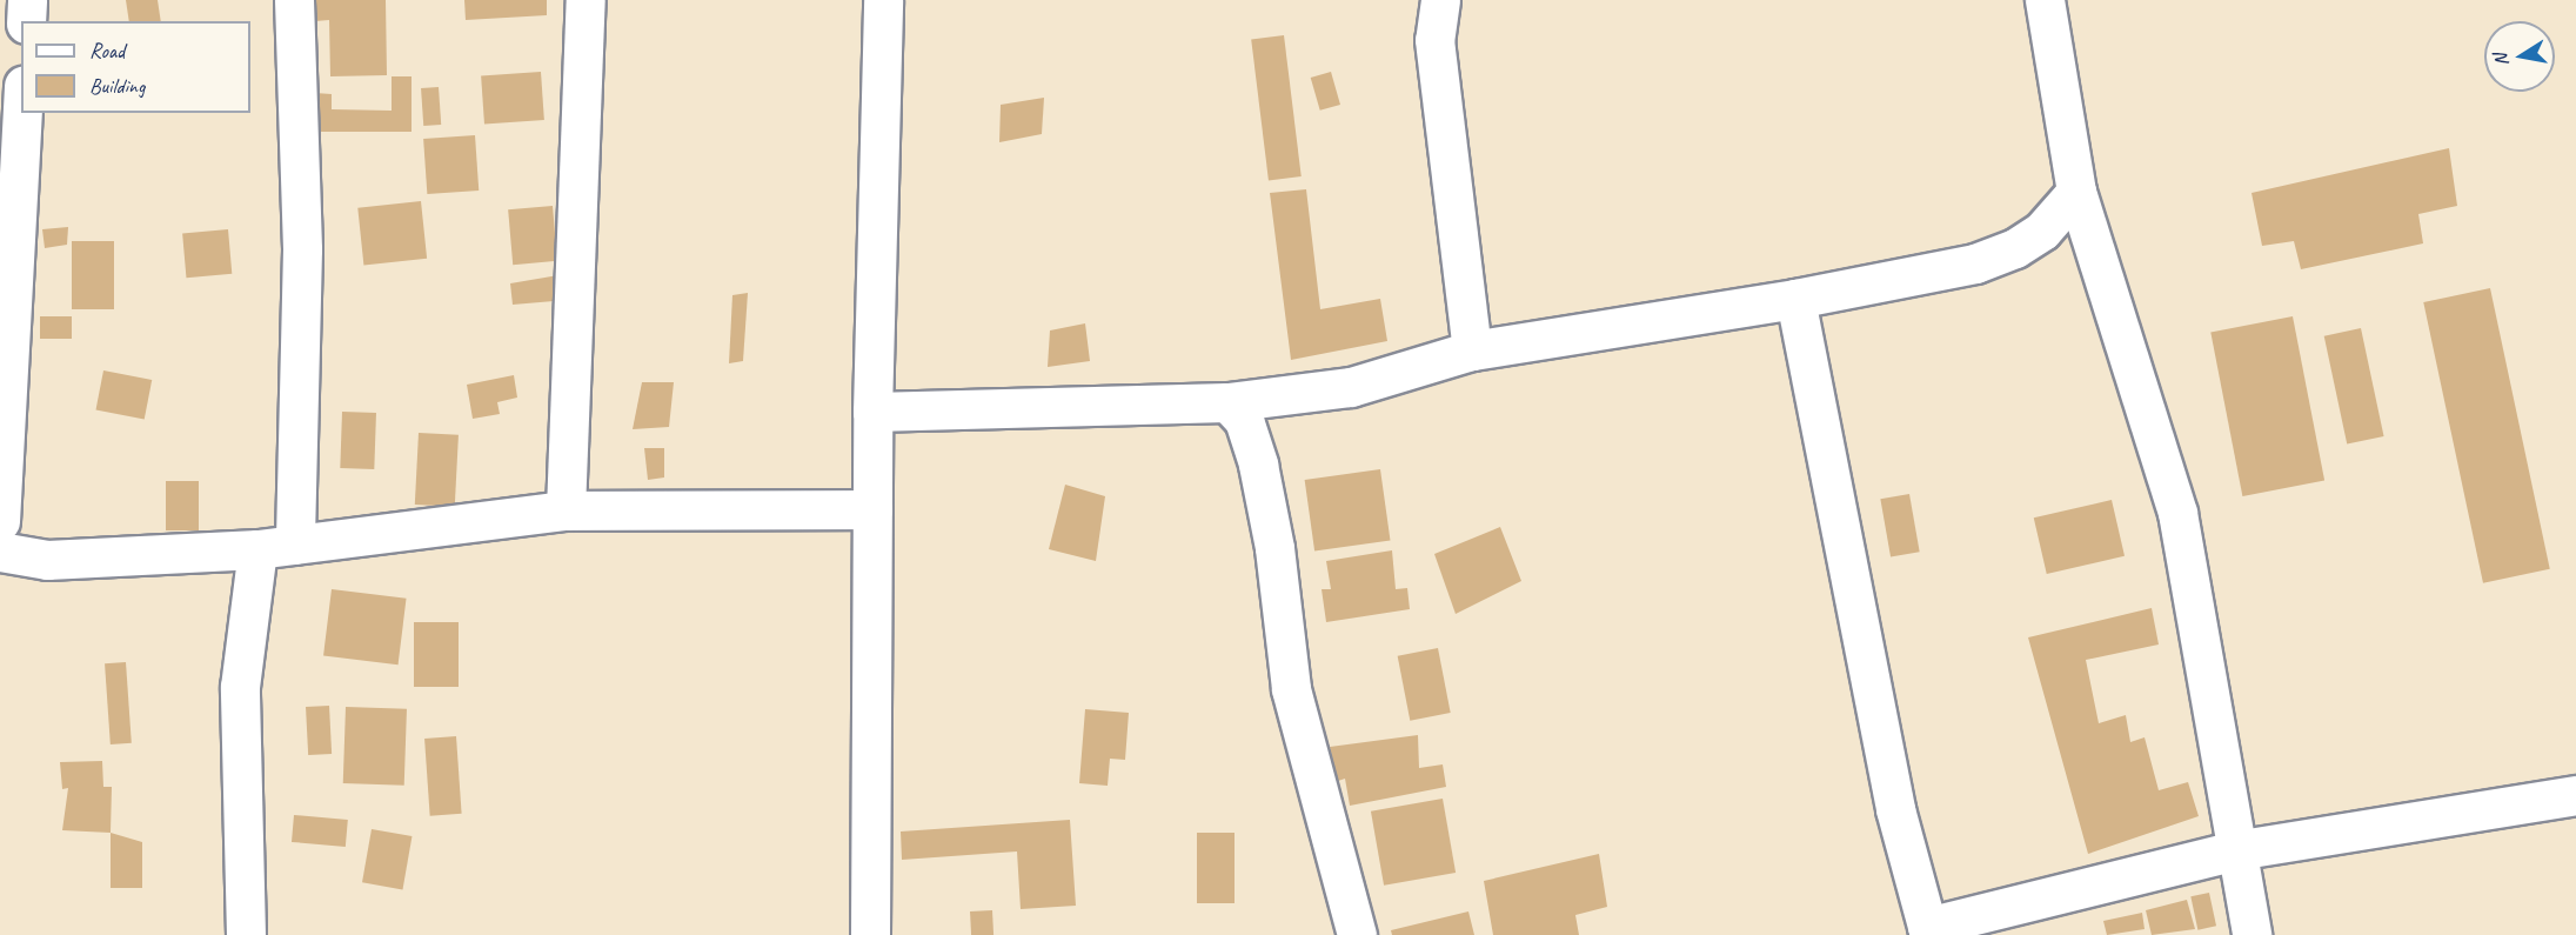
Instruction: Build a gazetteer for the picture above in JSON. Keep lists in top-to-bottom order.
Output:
{
  "legend": ["Road", "Building"],
  "north": "left"
}
